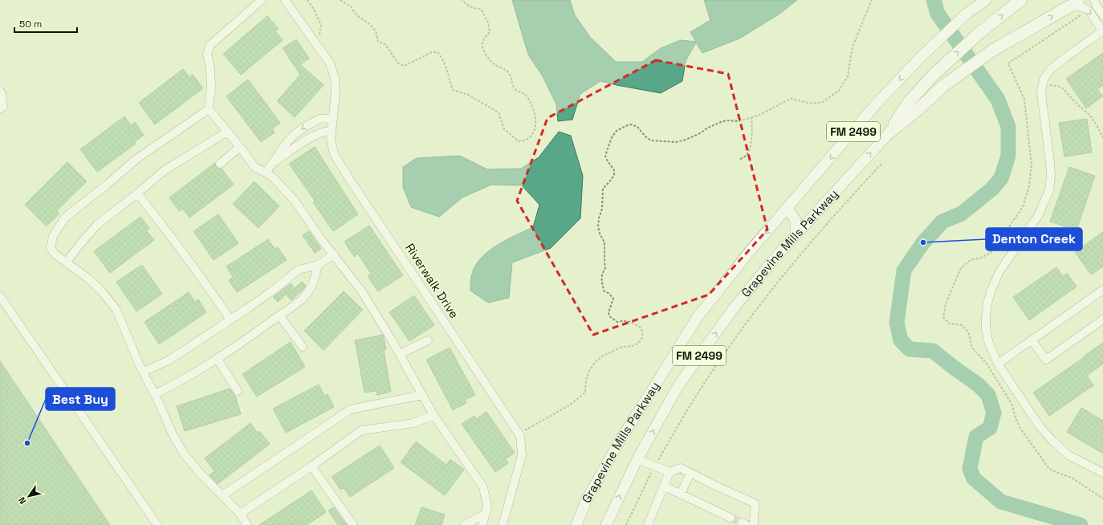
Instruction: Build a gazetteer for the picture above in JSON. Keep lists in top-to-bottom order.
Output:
{
  "streets": {
    "highway": ["FM 2499", "Grapevine Mills Parkway"],
    "lane": ["Riverwalk Drive"]
  },
  "places": ["Denton Creek", "Best Buy"],
  "scale_bar": "50 m",
  "north": "bottom left"
}
